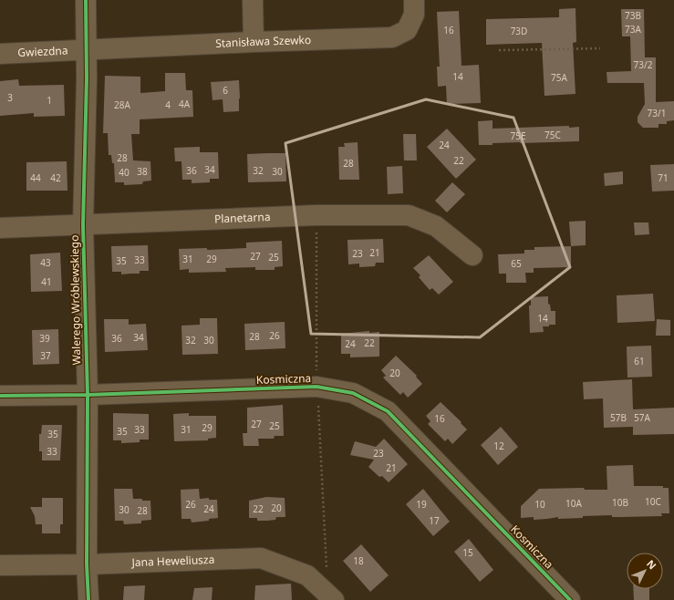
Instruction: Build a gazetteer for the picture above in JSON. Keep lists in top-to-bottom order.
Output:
{
  "streets": {
    "street": [
      "Stanisława Szewko",
      "Gwiezdna",
      "Planetarna",
      "Walerego Wróblewskiego",
      "Kosmiczna",
      "Jana Heweliusza"
    ]
  },
  "crossings": [
    ["Stanisława Szewko", "Gwiezdna"],
    ["Stanisława Szewko", "Walerego Wróblewskiego"],
    ["Gwiezdna", "Walerego Wróblewskiego"],
    ["Planetarna", "Walerego Wróblewskiego"],
    ["Walerego Wróblewskiego", "Kosmiczna"],
    ["Walerego Wróblewskiego", "Jana Heweliusza"]
  ],
  "house_numbers": [
    "73B",
    "73A",
    "16",
    "73D",
    "73/2",
    "14",
    "75A",
    "6",
    "3",
    "1",
    "4A",
    "28A",
    "4",
    "73/1",
    "75C",
    "75E",
    "24",
    "28",
    "22",
    "28",
    "34",
    "36",
    "32",
    "38",
    "30",
    "40",
    "44",
    "42",
    "71",
    "21",
    "23",
    "27",
    "25",
    "31",
    "29",
    "33",
    "35",
    "43",
    "65",
    "41",
    "14",
    "26",
    "28",
    "34",
    "39",
    "36",
    "32",
    "30",
    "22",
    "24",
    "37",
    "61",
    "20",
    "57B",
    "57A",
    "16",
    "27",
    "25",
    "29",
    "33",
    "31",
    "35",
    "35",
    "12",
    "33",
    "23",
    "21",
    "10C",
    "10B",
    "10A",
    "26",
    "19",
    "10",
    "20",
    "24",
    "22",
    "30",
    "28",
    "17",
    "15",
    "18"
  ],
  "north": "top right"
}
